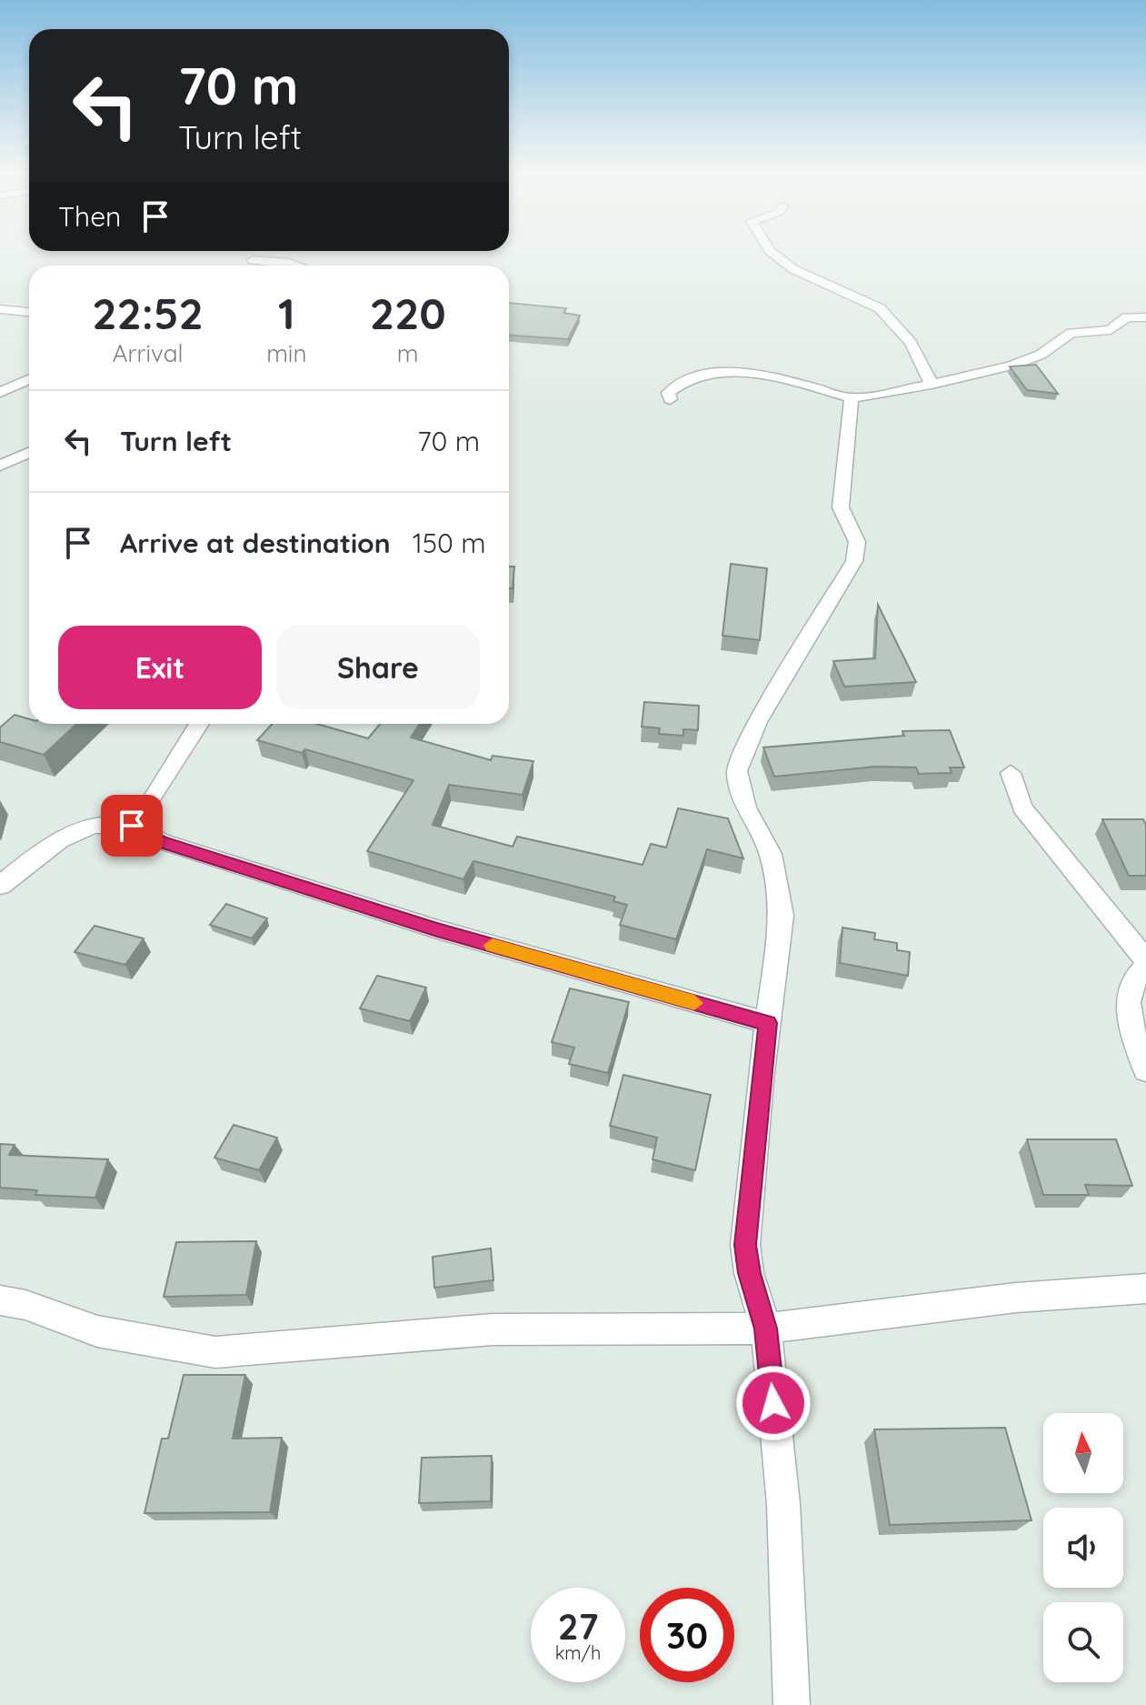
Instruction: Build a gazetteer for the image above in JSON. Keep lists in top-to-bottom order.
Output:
{
  "north": "top",
  "page": {
    "turn": ["70 m", "Turn left"],
    "then": "Then",
    "eta": [
      "22:52",
      "Arrival",
      "1",
      "min",
      "220",
      "m"
    ],
    "list": [
      {
        "name": "Turn left",
        "value": "70 m"
      },
      {
        "name": "Arrive at destination",
        "value": "150 m"
      }
    ],
    "buttons": ["Exit", "Share"],
    "speed": "27 km/h",
    "limit": "30"
  }
}
